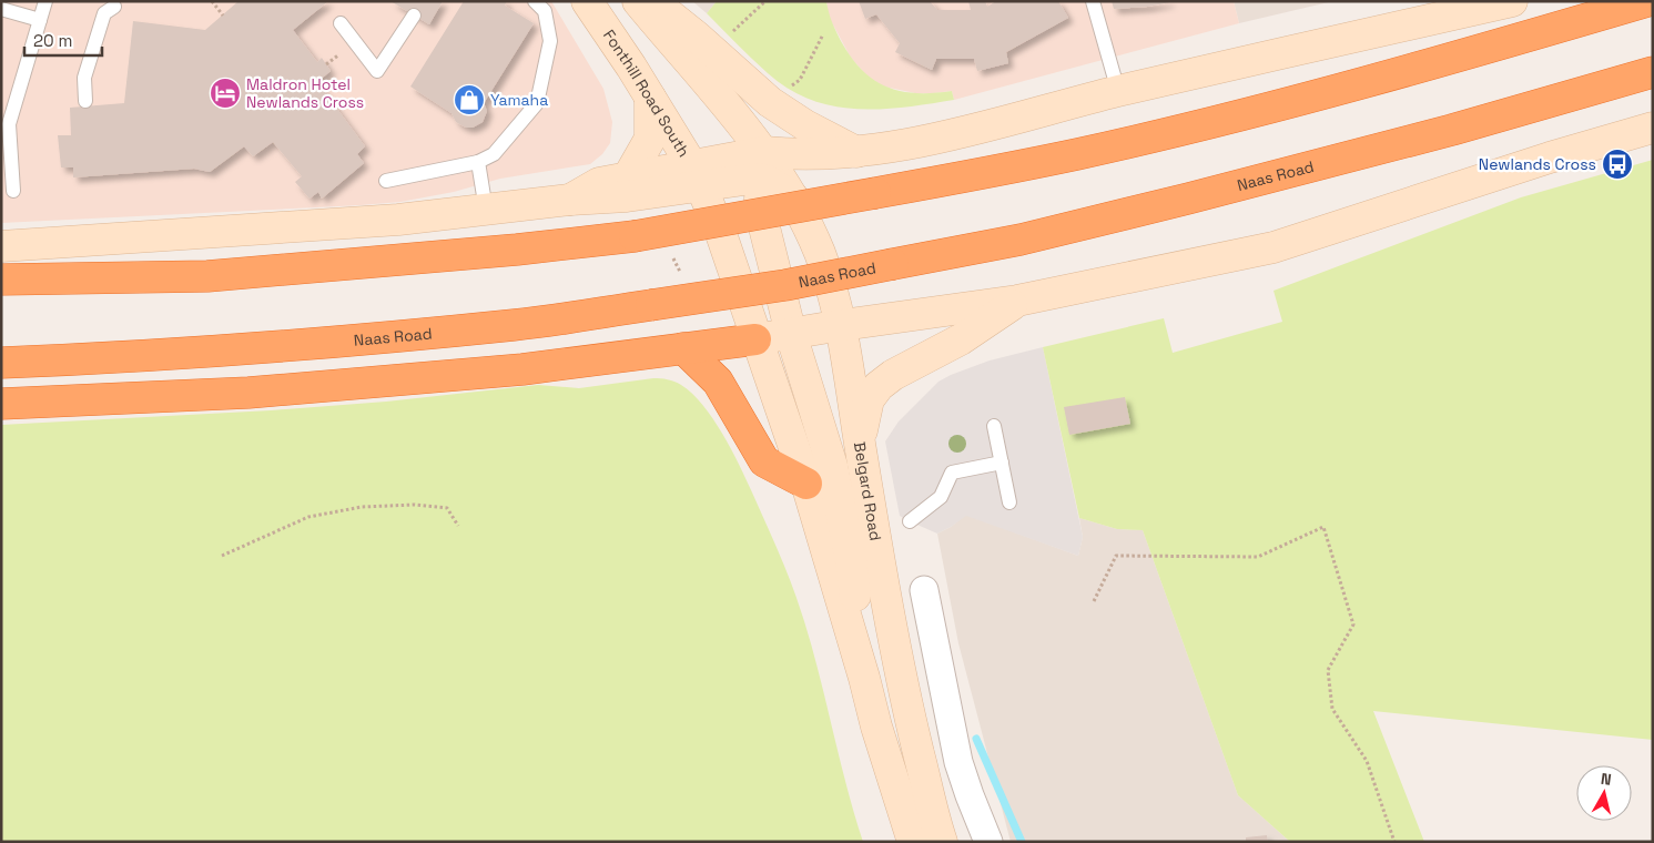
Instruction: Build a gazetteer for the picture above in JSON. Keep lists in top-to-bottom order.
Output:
{
  "streets": {
    "highway": ["Naas Road"],
    "main road": ["Fonthill Road South", "Belgard Road"]
  },
  "places": {
    "hotel": ["Maldron Hotel Newlands Cross"],
    "shop": ["Yamaha"],
    "bus stop": ["Newlands Cross"]
  },
  "scale_bar": "20 m",
  "north": "top"
}
